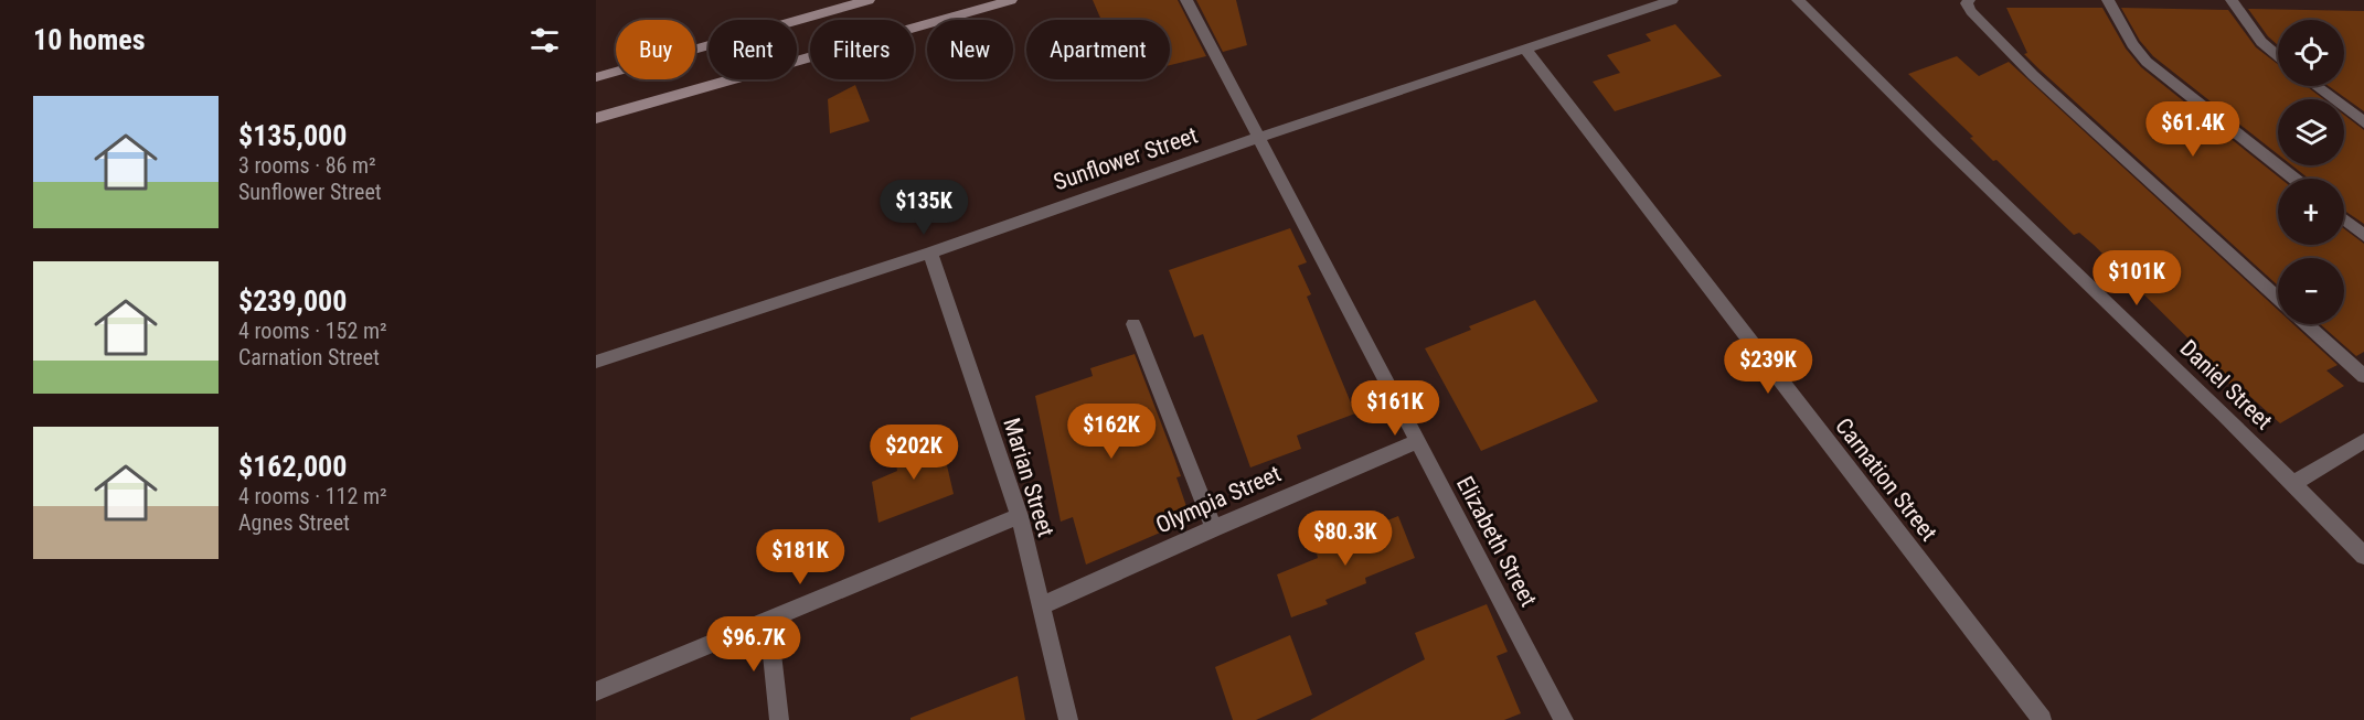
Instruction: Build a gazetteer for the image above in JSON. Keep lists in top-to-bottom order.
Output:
{
  "streets": {
    "street": [
      "Sunflower Street",
      "Daniel Street",
      "Marian Street",
      "Carnation Street",
      "Olympia Street",
      "Elizabeth Street"
    ]
  },
  "crossings": [
    ["Sunflower Street", "Marian Street"],
    ["Sunflower Street", "Carnation Street"],
    ["Sunflower Street", "Elizabeth Street"],
    ["Marian Street", "Olympia Street"],
    ["Olympia Street", "Elizabeth Street"]
  ],
  "page": {
    "heading": "10 homes",
    "map_buttons": ["+", "−"],
    "chip": [
      "Buy",
      "Rent",
      "Filters",
      "New",
      "Apartment"
    ],
    "list": [
      {
        "name": "$135,000",
        "note": "3 rooms · 86 m² · Sunflower Street"
      },
      {
        "name": "$239,000",
        "note": "4 rooms · 152 m² · Carnation Street"
      },
      {
        "name": "$162,000",
        "note": "4 rooms · 112 m² · Agnes Street"
      }
    ],
    "price": [
      "$61.4K",
      "$135K",
      "$101K",
      "$239K",
      "$161K",
      "$162K",
      "$202K",
      "$80.3K",
      "$181K",
      "$96.7K"
    ]
  }
}
